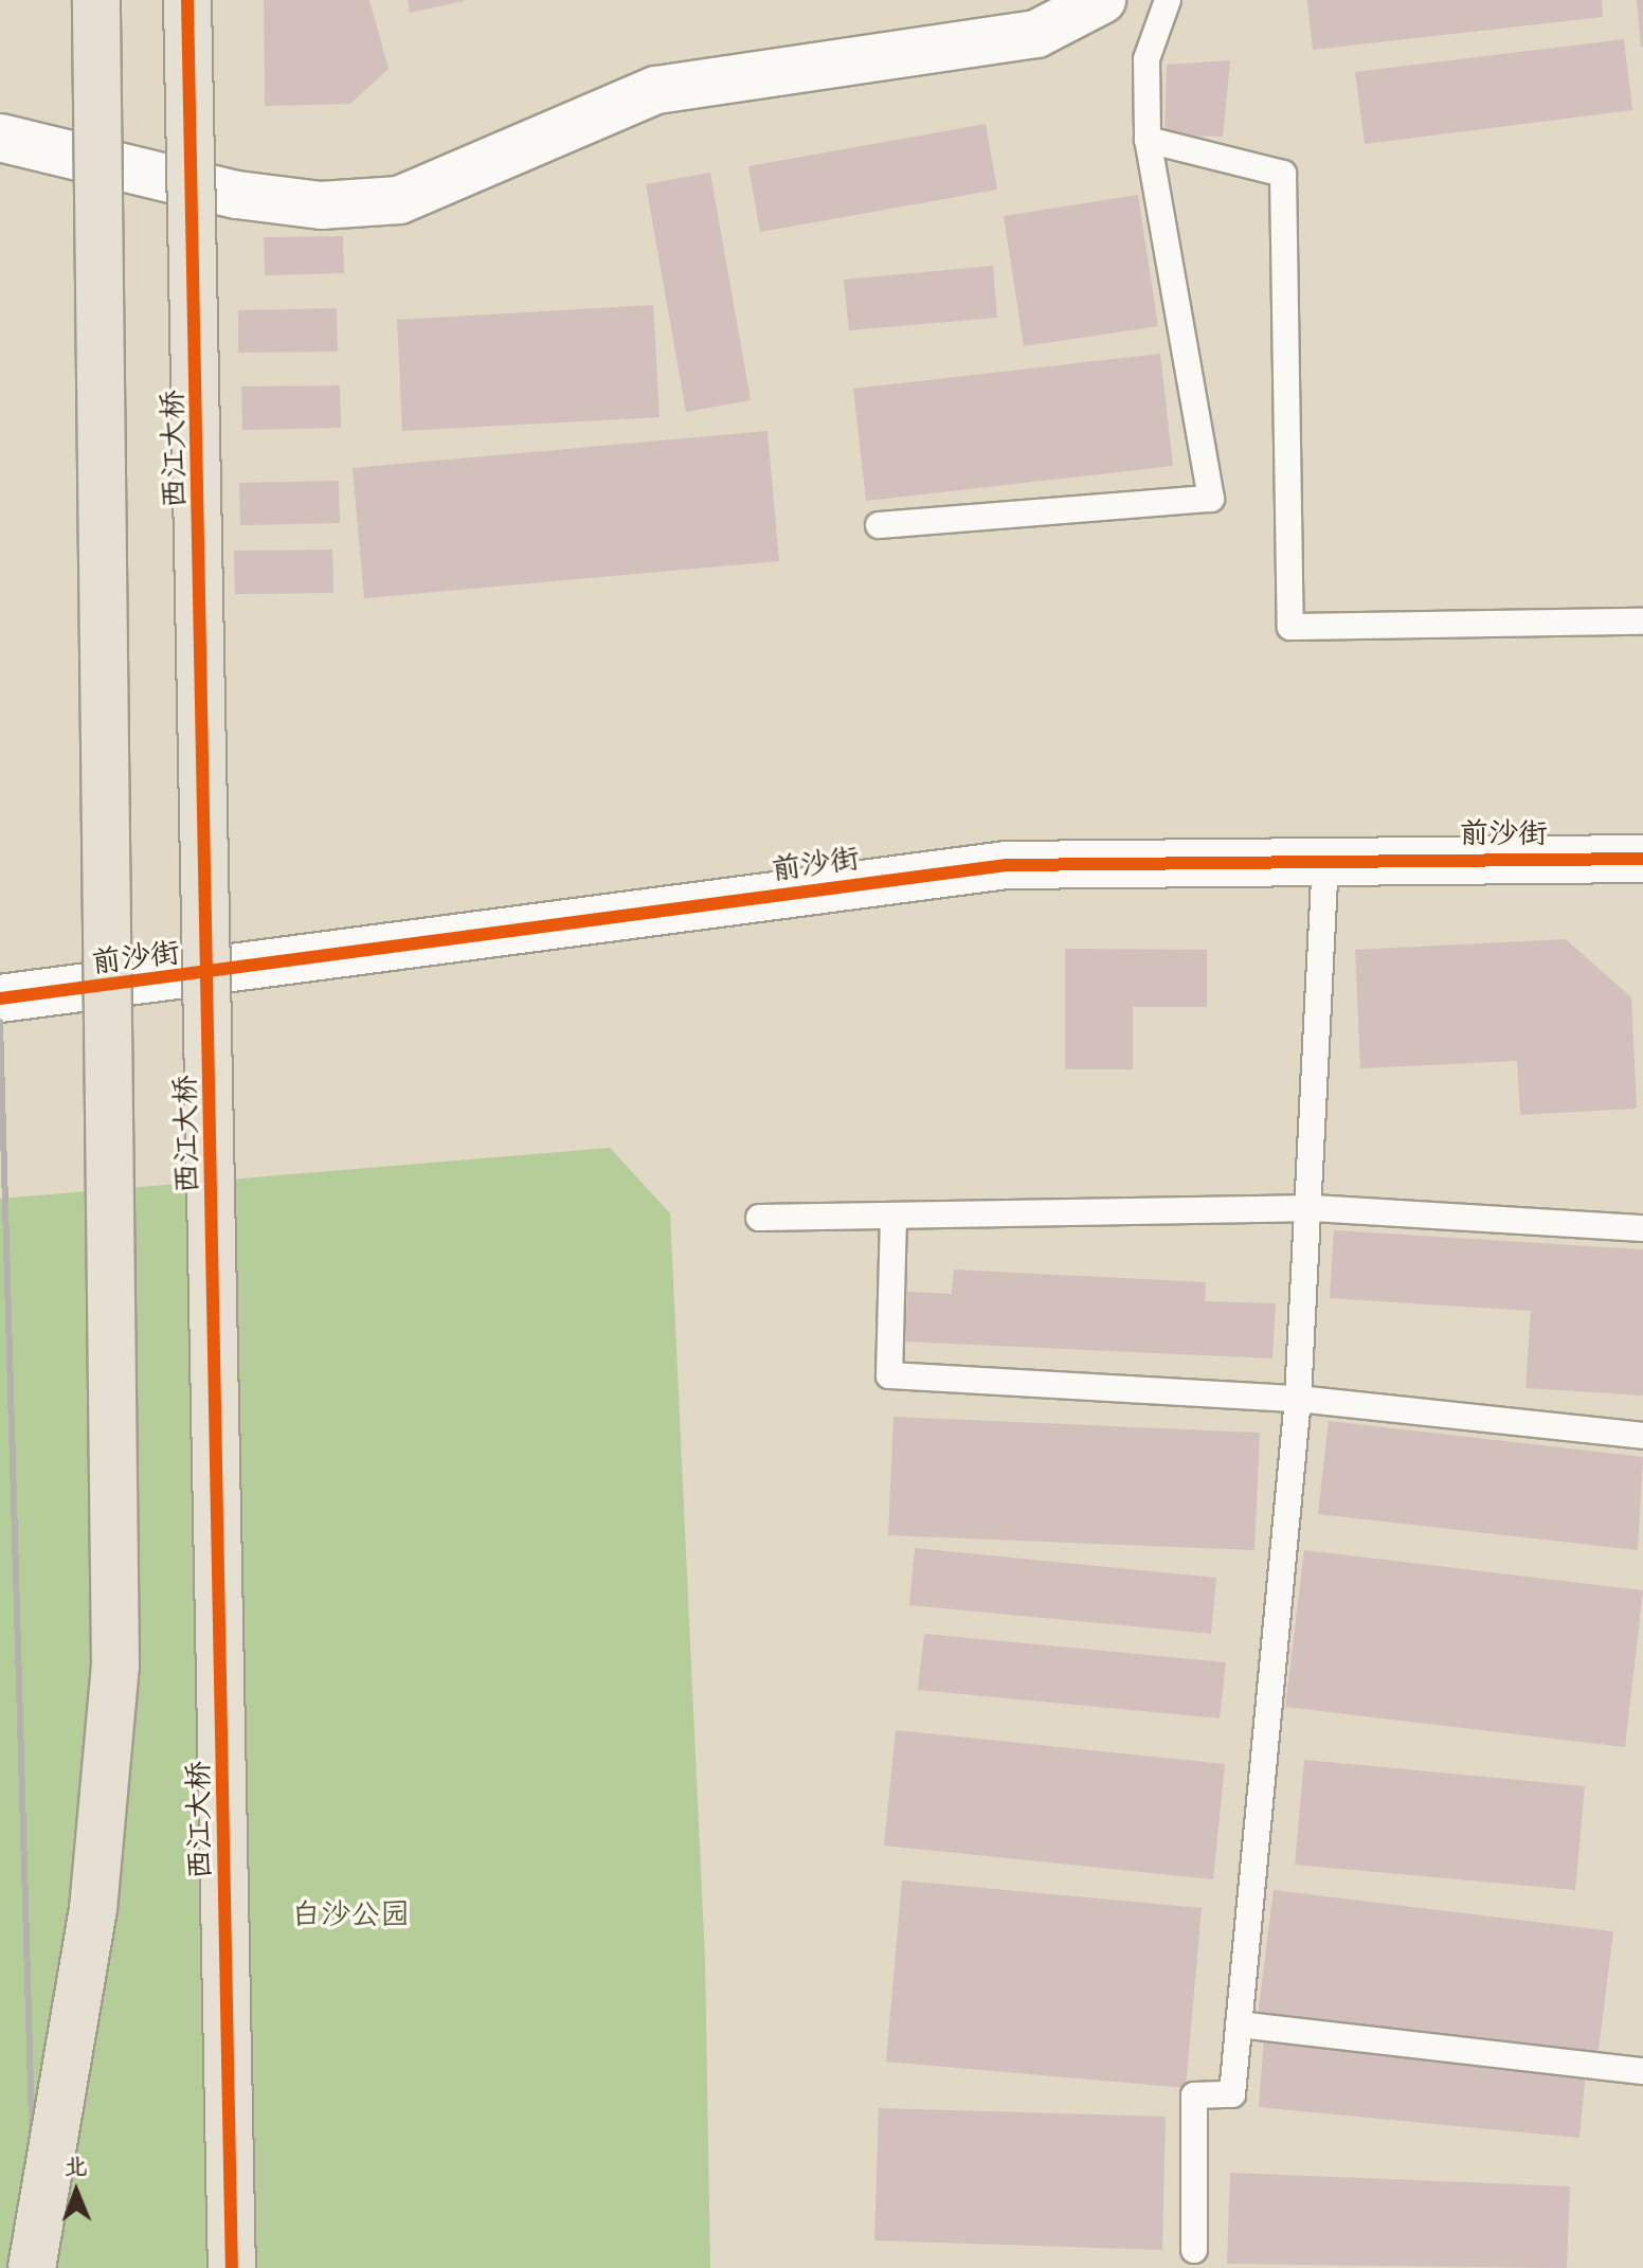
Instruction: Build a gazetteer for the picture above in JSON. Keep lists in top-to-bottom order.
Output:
{
  "streets": {
    "main road": ["西江大桥"],
    "street": ["前沙街"]
  },
  "parks": ["白沙公园"],
  "north": "top"
}
